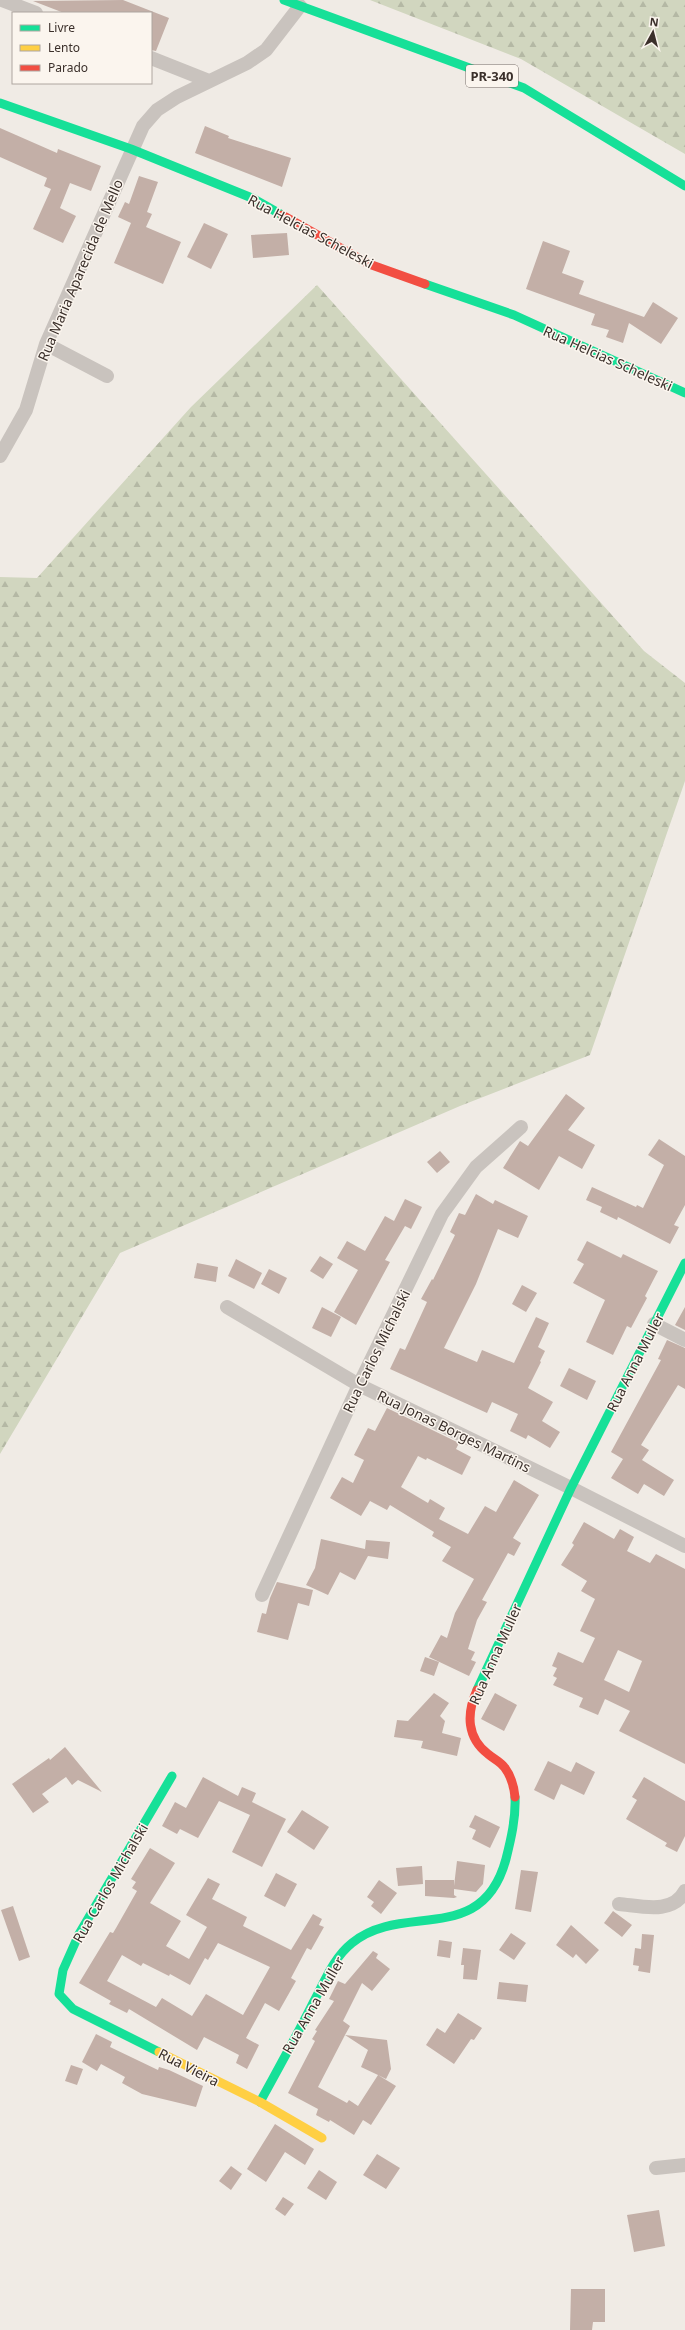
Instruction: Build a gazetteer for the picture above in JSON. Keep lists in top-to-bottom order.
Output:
{
  "streets": {
    "street": [
      "PR-340",
      "Rua Helcias Scheleski",
      "Rua Maria Aparecida de Mello",
      "Rua Carlos Michalski",
      "Rua Anna Muller",
      "Rua Jonas Borges Martins",
      "Rua Vieira"
    ]
  },
  "crossings": [
    ["PR-340", "Rua Maria Aparecida de Mello"],
    ["Rua Helcias Scheleski", "Rua Maria Aparecida de Mello"],
    ["Rua Carlos Michalski", "Rua Jonas Borges Martins"],
    ["Rua Carlos Michalski", "Rua Vieira"],
    ["Rua Anna Muller", "Rua Jonas Borges Martins"],
    ["Rua Anna Muller", "Rua Vieira"]
  ],
  "legend": ["Livre", "Lento", "Parado"],
  "north": "top"
}
